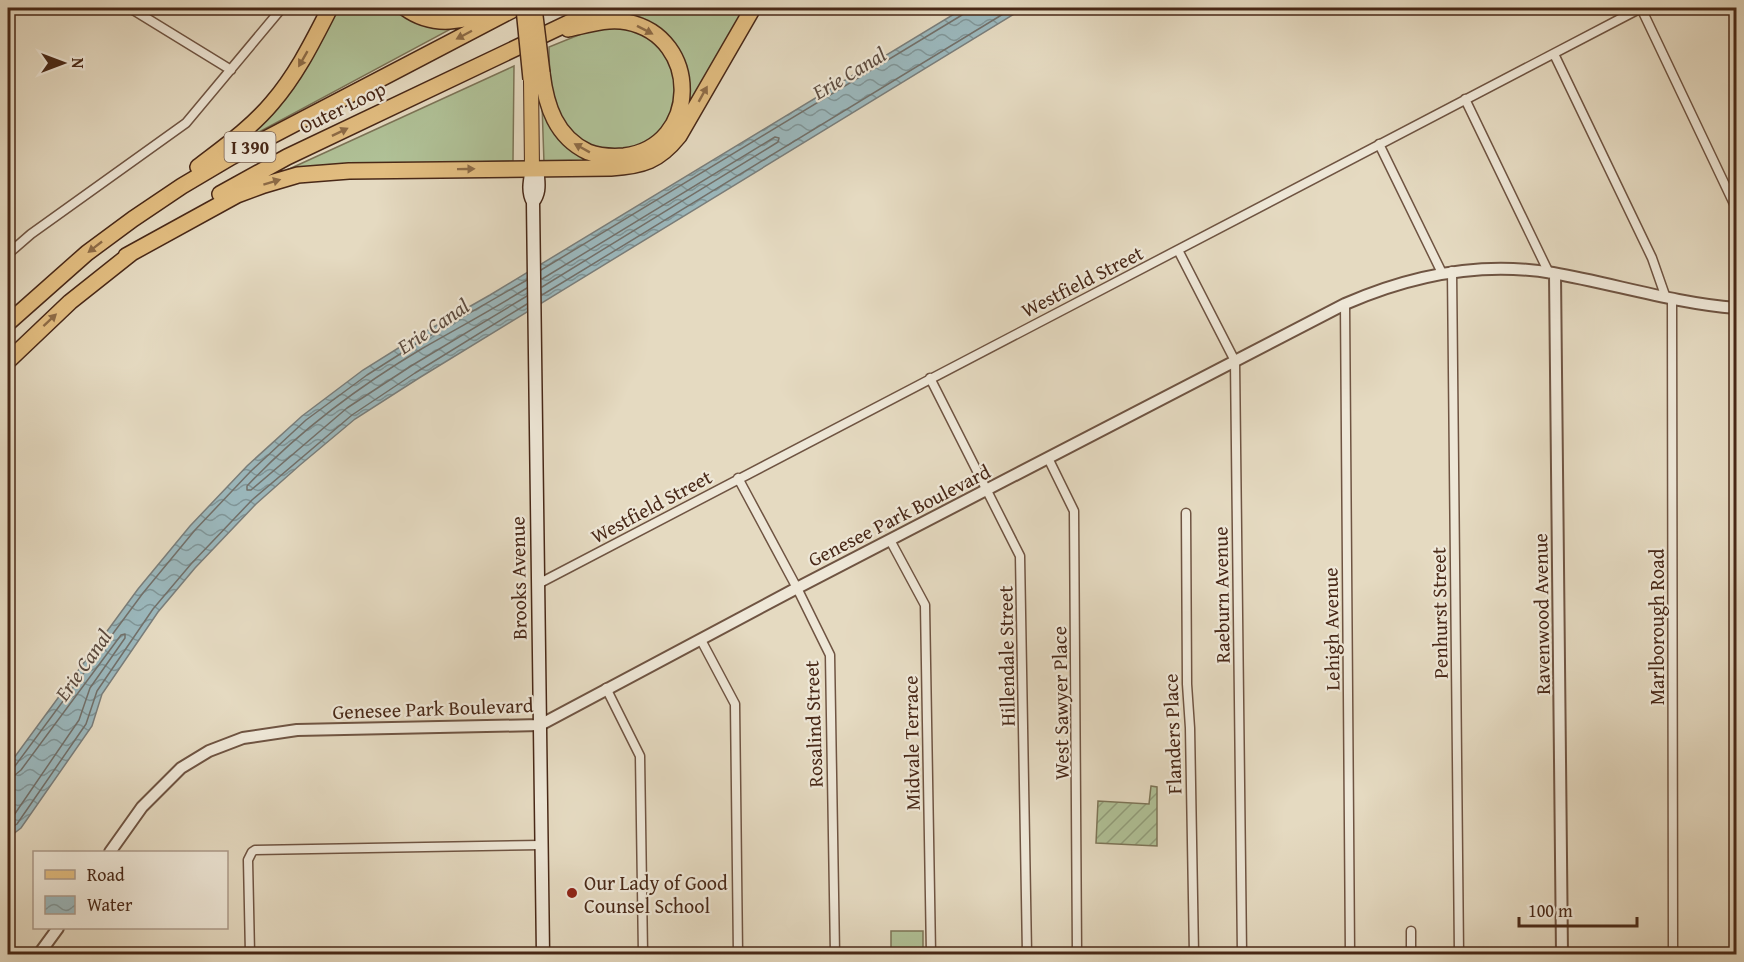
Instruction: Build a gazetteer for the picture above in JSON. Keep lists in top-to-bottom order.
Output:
{
  "streets": {
    "highway": ["Outer Loop", "I 390"],
    "main road": ["Brooks Avenue"],
    "street": [
      "Westfield Street",
      "Genesee Park Boulevard",
      "Raeburn Avenue",
      "Penhurst Street",
      "Ravenwood Avenue",
      "Marlborough Road",
      "Lehigh Avenue",
      "Hillendale Street",
      "West Sawyer Place",
      "Rosalind Street",
      "Flanders Place",
      "Midvale Terrace"
    ]
  },
  "crossings": [
    ["Westfield Street", "Brooks Avenue"],
    ["Westfield Street", "Raeburn Avenue"],
    ["Westfield Street", "Penhurst Street"],
    ["Westfield Street", "Ravenwood Avenue"],
    ["Westfield Street", "Marlborough Road"],
    ["Westfield Street", "Hillendale Street"],
    ["Westfield Street", "Rosalind Street"],
    ["Genesee Park Boulevard", "Brooks Avenue"],
    ["Genesee Park Boulevard", "Raeburn Avenue"],
    ["Genesee Park Boulevard", "Penhurst Street"],
    ["Genesee Park Boulevard", "Ravenwood Avenue"],
    ["Genesee Park Boulevard", "Marlborough Road"],
    ["Genesee Park Boulevard", "Lehigh Avenue"],
    ["Genesee Park Boulevard", "Hillendale Street"],
    ["Genesee Park Boulevard", "West Sawyer Place"],
    ["Genesee Park Boulevard", "Rosalind Street"],
    ["Genesee Park Boulevard", "Midvale Terrace"]
  ],
  "water": ["Erie Canal"],
  "places": ["Our Lady of Good Counsel School"],
  "legend": ["Road", "Water"],
  "scale_bar": "100 m",
  "north": "right"
}
